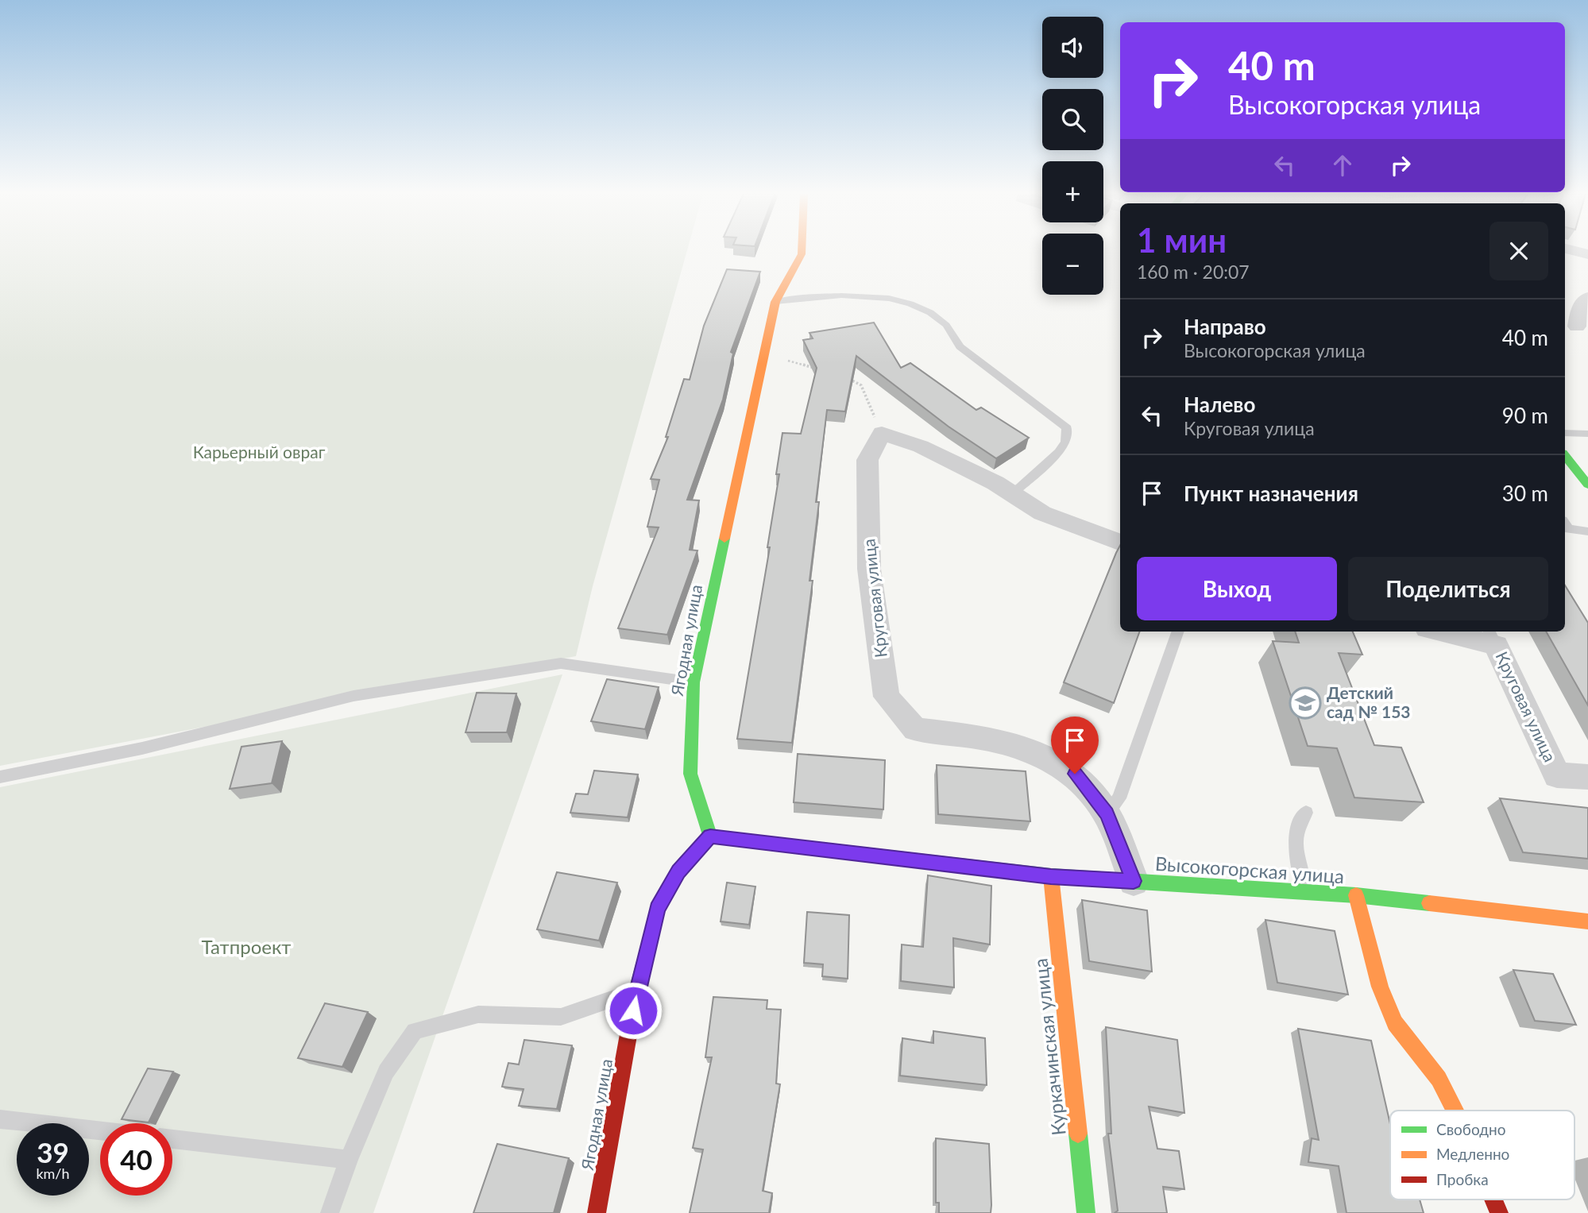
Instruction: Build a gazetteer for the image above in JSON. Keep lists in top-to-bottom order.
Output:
{
  "streets": {
    "street": [
      "Круговая улица",
      "Ягодная улица",
      "Высокогорская улица",
      "Куркачинская улица"
    ]
  },
  "crossings": [
    ["Круговая улица", "Высокогорская улица"],
    ["Ягодная улица", "Высокогорская улица"],
    ["Высокогорская улица", "Куркачинская улица"]
  ],
  "parks": ["Карьерный овраг", "Татпроект"],
  "places": {
    "school or university": ["Детский сад № 153"]
  },
  "legend": ["Свободно", "Медленно", "Пробка"],
  "page": {
    "map_buttons": ["+", "−"],
    "turn": ["40 m", "Высокогорская улица"],
    "heading": ["1 мин", "160 m · 20:07"],
    "list": [
      {
        "name": "Направо",
        "note": "Высокогорская улица",
        "value": "40 m"
      },
      {
        "name": "Налево",
        "note": "Круговая улица",
        "value": "90 m"
      },
      {
        "name": "Пункт назначения",
        "value": "30 m"
      }
    ],
    "buttons": ["Выход", "Поделиться"],
    "speed": "39 km/h",
    "limit": "40"
  }
}
